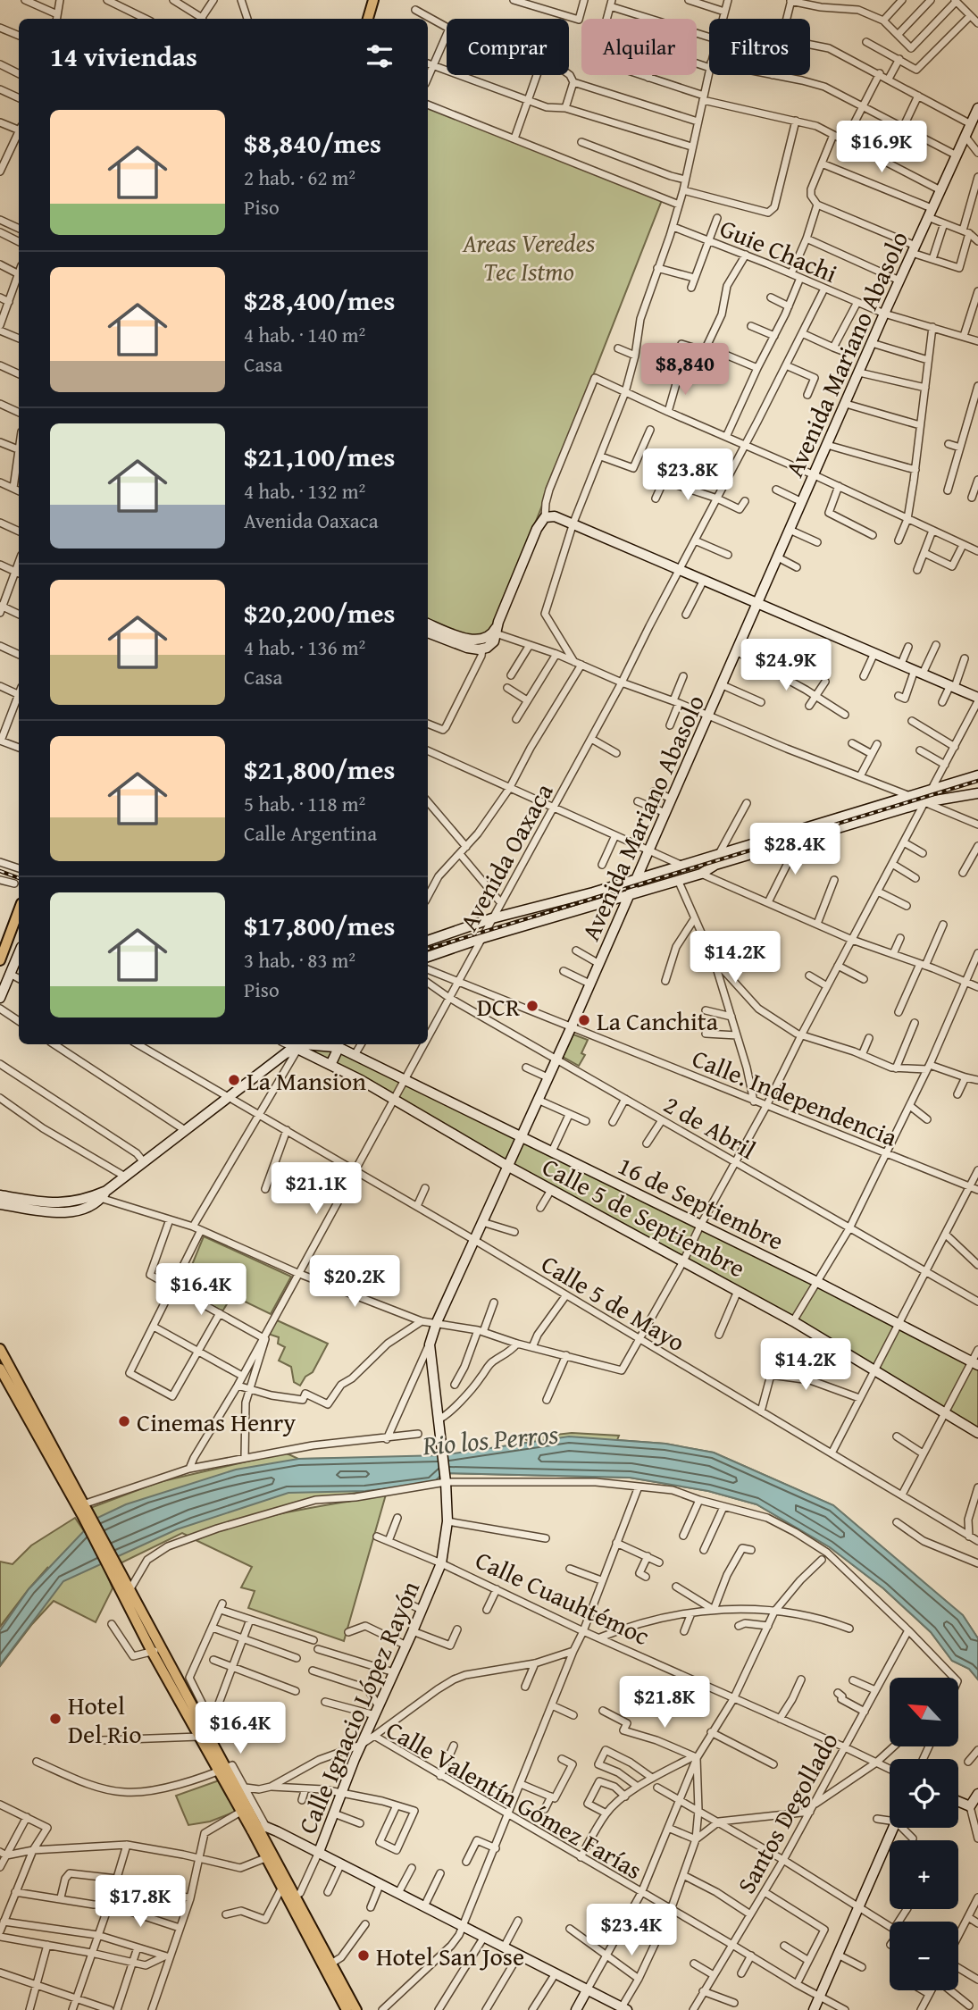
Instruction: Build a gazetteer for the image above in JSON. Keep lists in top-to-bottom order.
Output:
{
  "streets": {
    "street": [
      "Guie Chachi",
      "Avenida Mariano Abasolo",
      "Avenida Oaxaca",
      "Calle. Independencia",
      "2 de Abril",
      "16 de Septiembre",
      "Calle 5 de Septiembre",
      "Calle 5 de Mayo",
      "Calle Cuauhtémoc",
      "Calle Ignacio López Rayón",
      "Calle Valentín Gómez Farías",
      "Santos Degollado"
    ]
  },
  "crossings": [
    ["Guie Chachi", "Avenida Mariano Abasolo"],
    ["Guie Chachi", "Avenida Oaxaca"],
    ["Avenida Mariano Abasolo", "Calle. Independencia"],
    ["Avenida Mariano Abasolo", "2 de Abril"],
    ["Avenida Mariano Abasolo", "16 de Septiembre"],
    ["Avenida Mariano Abasolo", "Calle 5 de Septiembre"],
    ["Avenida Mariano Abasolo", "Calle 5 de Mayo"],
    ["Avenida Mariano Abasolo", "Calle Ignacio López Rayón"],
    ["Avenida Oaxaca", "Calle. Independencia"],
    ["Avenida Oaxaca", "2 de Abril"],
    ["Avenida Oaxaca", "16 de Septiembre"],
    ["Avenida Oaxaca", "Calle 5 de Septiembre"],
    ["Avenida Oaxaca", "Calle 5 de Mayo"],
    ["Calle Cuauhtémoc", "Calle Ignacio López Rayón"],
    ["Calle Cuauhtémoc", "Santos Degollado"],
    ["Calle Ignacio López Rayón", "Calle Valentín Gómez Farías"],
    ["Calle Valentín Gómez Farías", "Santos Degollado"]
  ],
  "water": ["Rio los Perros"],
  "parks": ["Areas Veredes Tec Istmo"],
  "places": [
    "DCR",
    "La Canchita",
    "La Mansion",
    "Cinemas Henry",
    "Hotel Del Rio",
    "Hotel San Jose"
  ],
  "north": "top left",
  "page": {
    "chip": ["Comprar", "Alquilar", "Filtros"],
    "heading": "14 viviendas",
    "list": [
      {
        "name": "$8,840/mes",
        "note": "2 hab. · 62 m² · Piso"
      },
      {
        "name": "$28,400/mes",
        "note": "4 hab. · 140 m² · Casa"
      },
      {
        "name": "$21,100/mes",
        "note": "4 hab. · 132 m² · Avenida Oaxaca"
      },
      {
        "name": "$20,200/mes",
        "note": "4 hab. · 136 m² · Casa"
      },
      {
        "name": "$21,800/mes",
        "note": "5 hab. · 118 m² · Calle Argentina"
      },
      {
        "name": "$17,800/mes",
        "note": "3 hab. · 83 m² · Piso"
      }
    ],
    "price": [
      "$16.9K",
      "$8,840",
      "$23.8K",
      "$24.9K",
      "$28.4K",
      "$14.2K",
      "$21.1K",
      "$20.2K",
      "$16.4K",
      "$14.2K",
      "$21.8K",
      "$16.4K",
      "$17.8K",
      "$23.4K"
    ],
    "map_buttons": ["+", "−"]
  }
}
